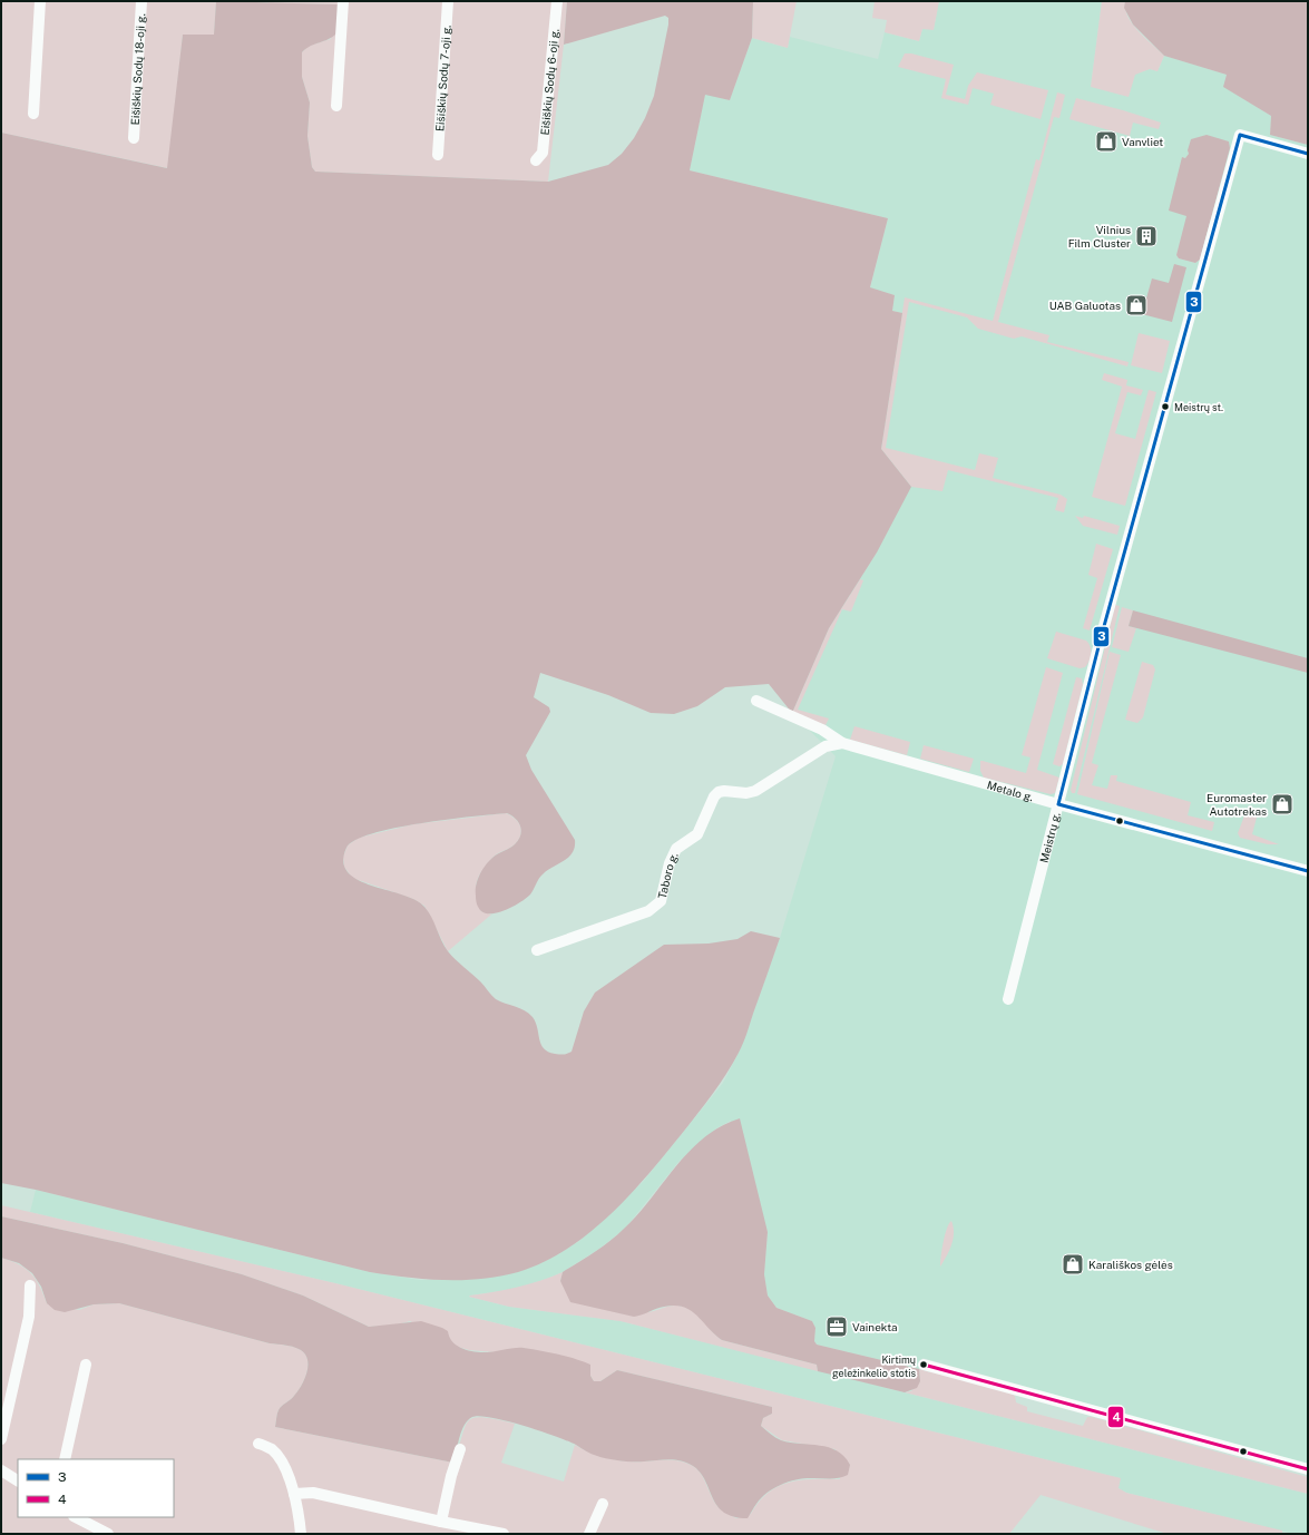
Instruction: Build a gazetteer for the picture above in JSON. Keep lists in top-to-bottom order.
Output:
{
  "streets": {
    "street": [
      "Eišiškių Sodų 18-oji g.",
      "Eišiškių Sodų 7-oji g.",
      "Eišiškių Sodų 6-oji g.",
      "Metalo g.",
      "Meistrų g.",
      "Taboro g."
    ]
  },
  "crossings": [
    ["Metalo g.", "Meistrų g."],
    ["Metalo g.", "Taboro g."]
  ],
  "places": {
    "shop": [
      "Vanvliet",
      "UAB Galuotas",
      "Euromaster Autotrekas",
      "Karališkos gėlės"
    ],
    "building": ["Vilnius Film Cluster"],
    "other": ["Meistrų st.", "Kirtimų geležinkelio stotis"],
    "office": ["Vainekta"]
  },
  "lines": ["transit line 3", "transit line 4"],
  "legend": ["3", "4"]
}
